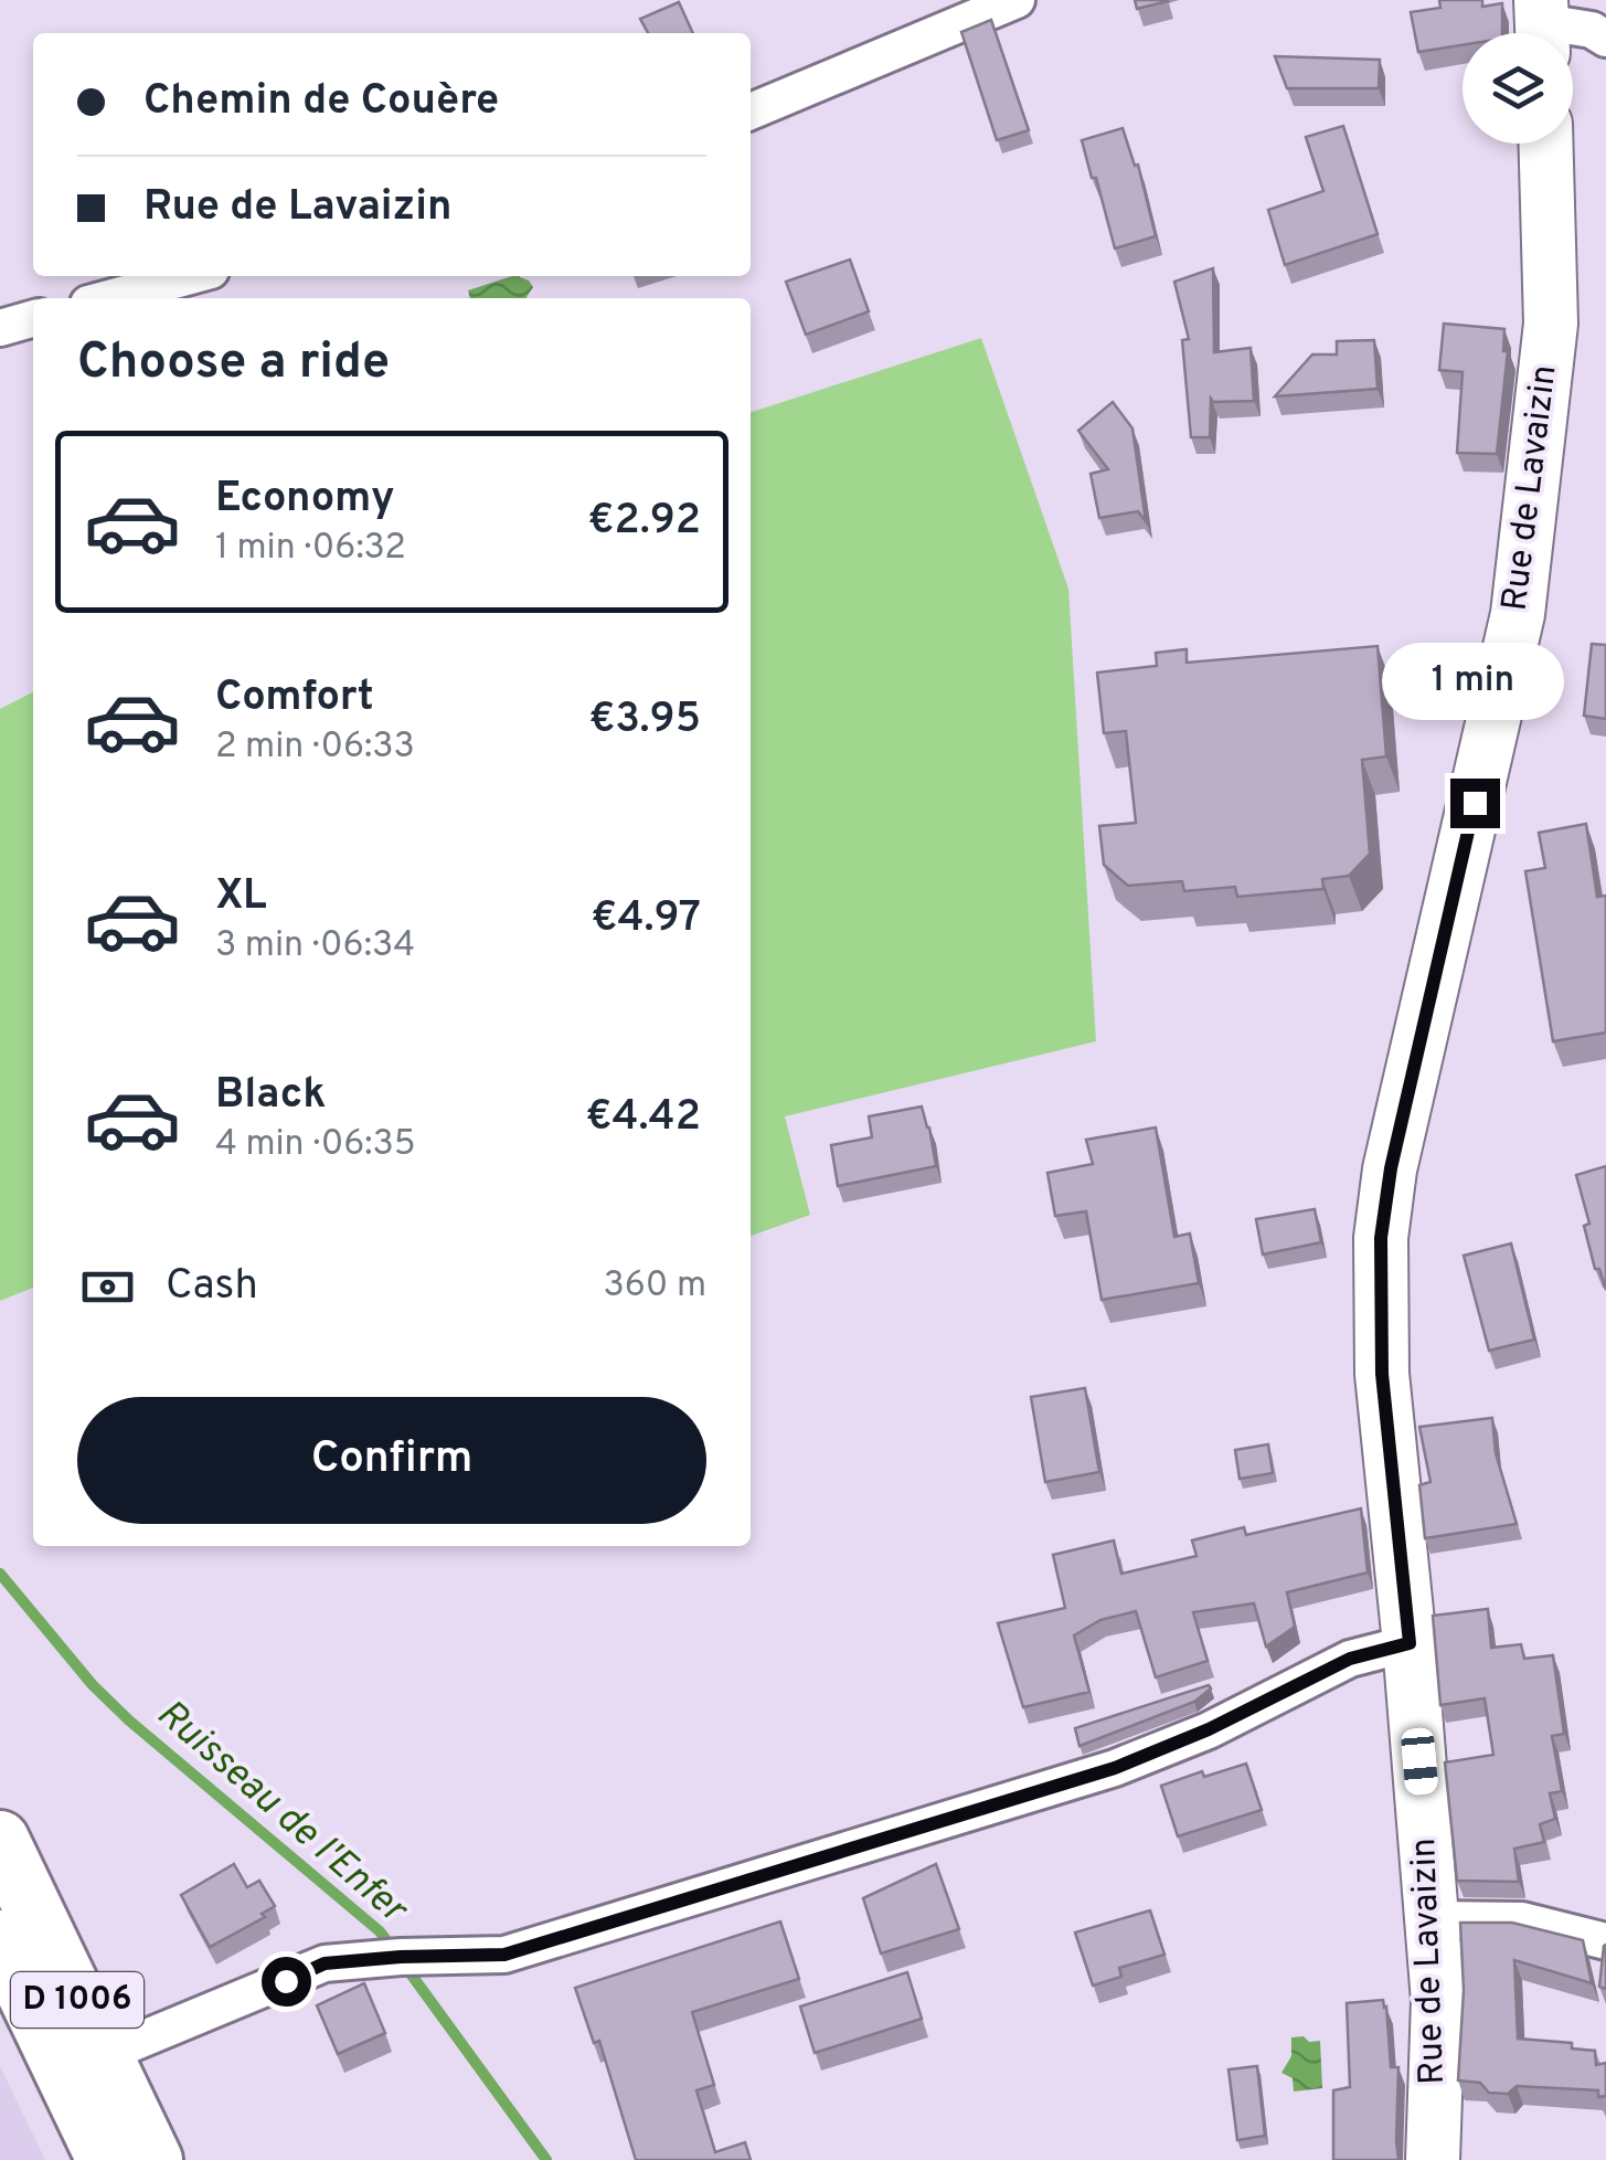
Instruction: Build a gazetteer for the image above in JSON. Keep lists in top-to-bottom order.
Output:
{
  "streets": {
    "main road": ["Rue de Lavaizin", "D 1006"]
  },
  "water": ["Ruisseau de l'Enfer"],
  "page": {
    "banner": ["Chemin de Couère", "Rue de Lavaizin"],
    "heading": "Choose a ride",
    "list": [
      {
        "name": "Economy",
        "note": "1 min · 06:32",
        "value": "€2.92"
      },
      {
        "name": "Comfort",
        "note": "2 min · 06:33",
        "value": "€3.95"
      },
      {
        "name": "XL",
        "note": "3 min · 06:34",
        "value": "€4.97"
      },
      {
        "name": "Black",
        "note": "4 min · 06:35",
        "value": "€4.42"
      }
    ],
    "bubble": "1 min",
    "pay": ["Cash", "360 m"],
    "buttons": "Confirm"
  }
}
